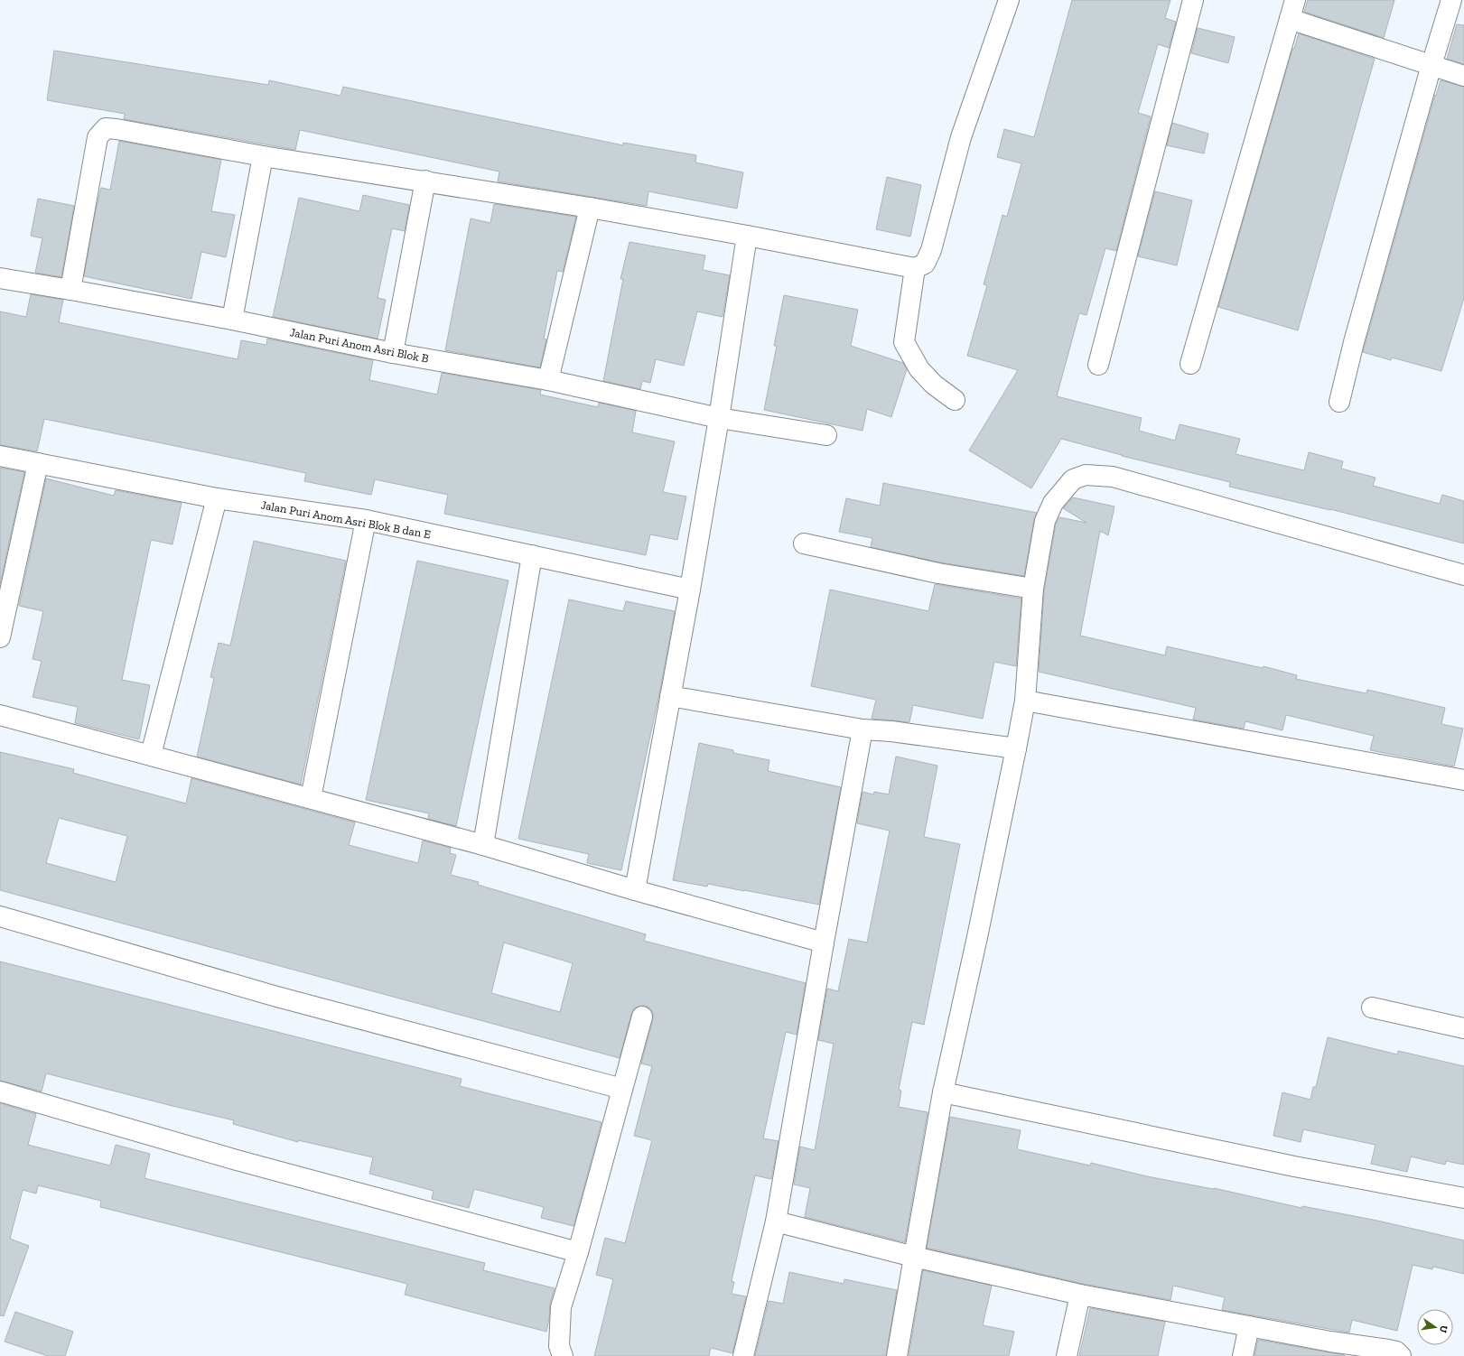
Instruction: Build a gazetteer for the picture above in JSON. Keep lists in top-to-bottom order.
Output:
{
  "streets": {
    "street": ["Jalan Puri Anom Asri Blok B", "Jalan Puri Anom Asri Blok B dan E"]
  },
  "north": "right"
}
